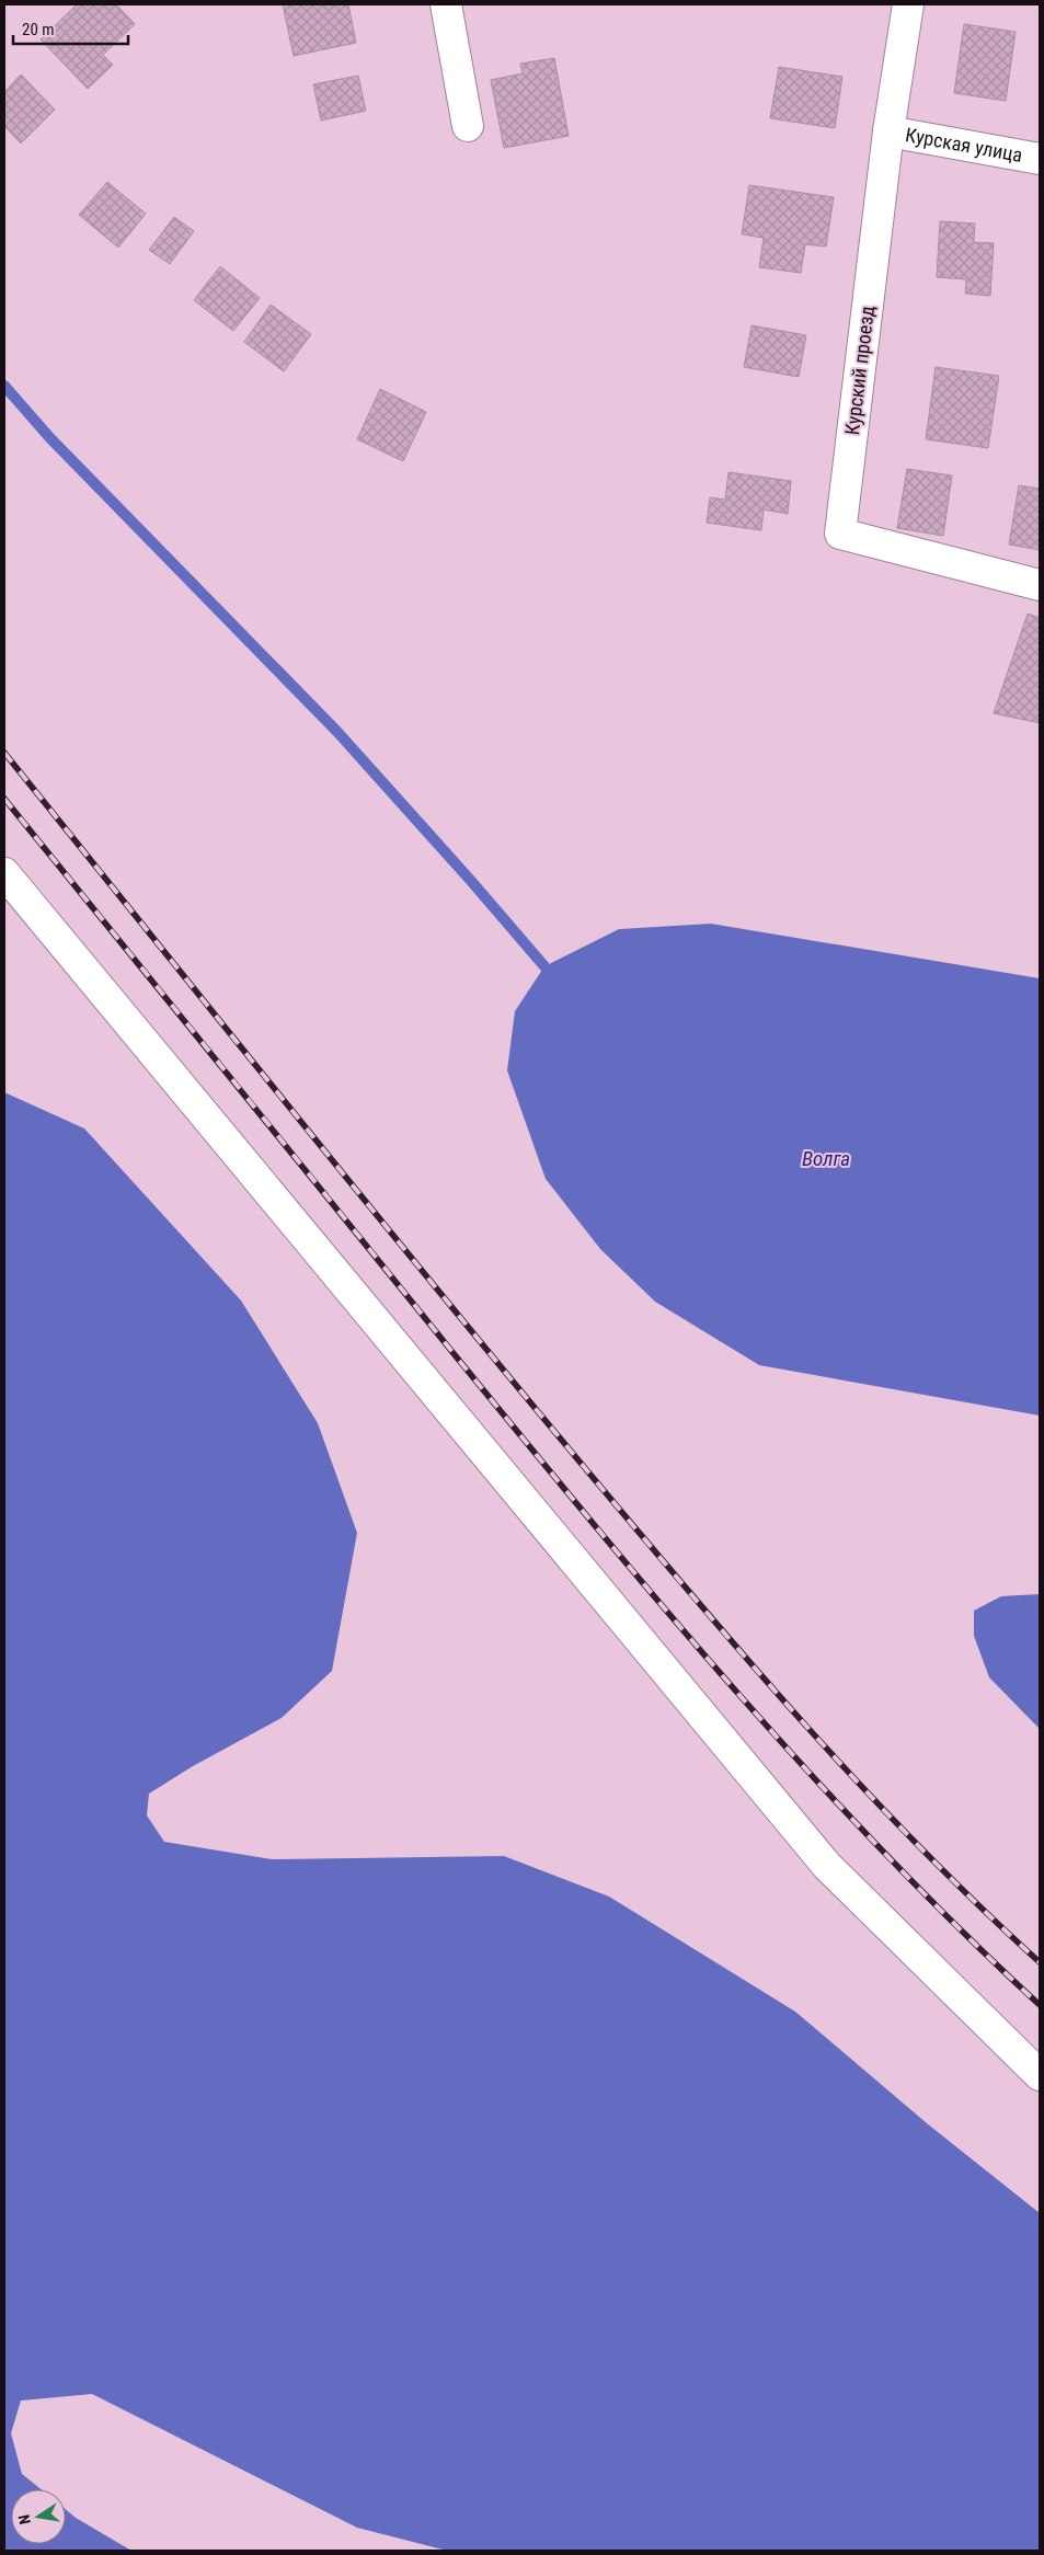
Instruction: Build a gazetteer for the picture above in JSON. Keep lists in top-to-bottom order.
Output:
{
  "streets": {
    "street": ["Курская улица", "Курский проезд"]
  },
  "crossings": [
    ["Курская улица", "Курский проезд"]
  ],
  "water": ["Волга"],
  "scale_bar": "20 m",
  "north": "left"
}
